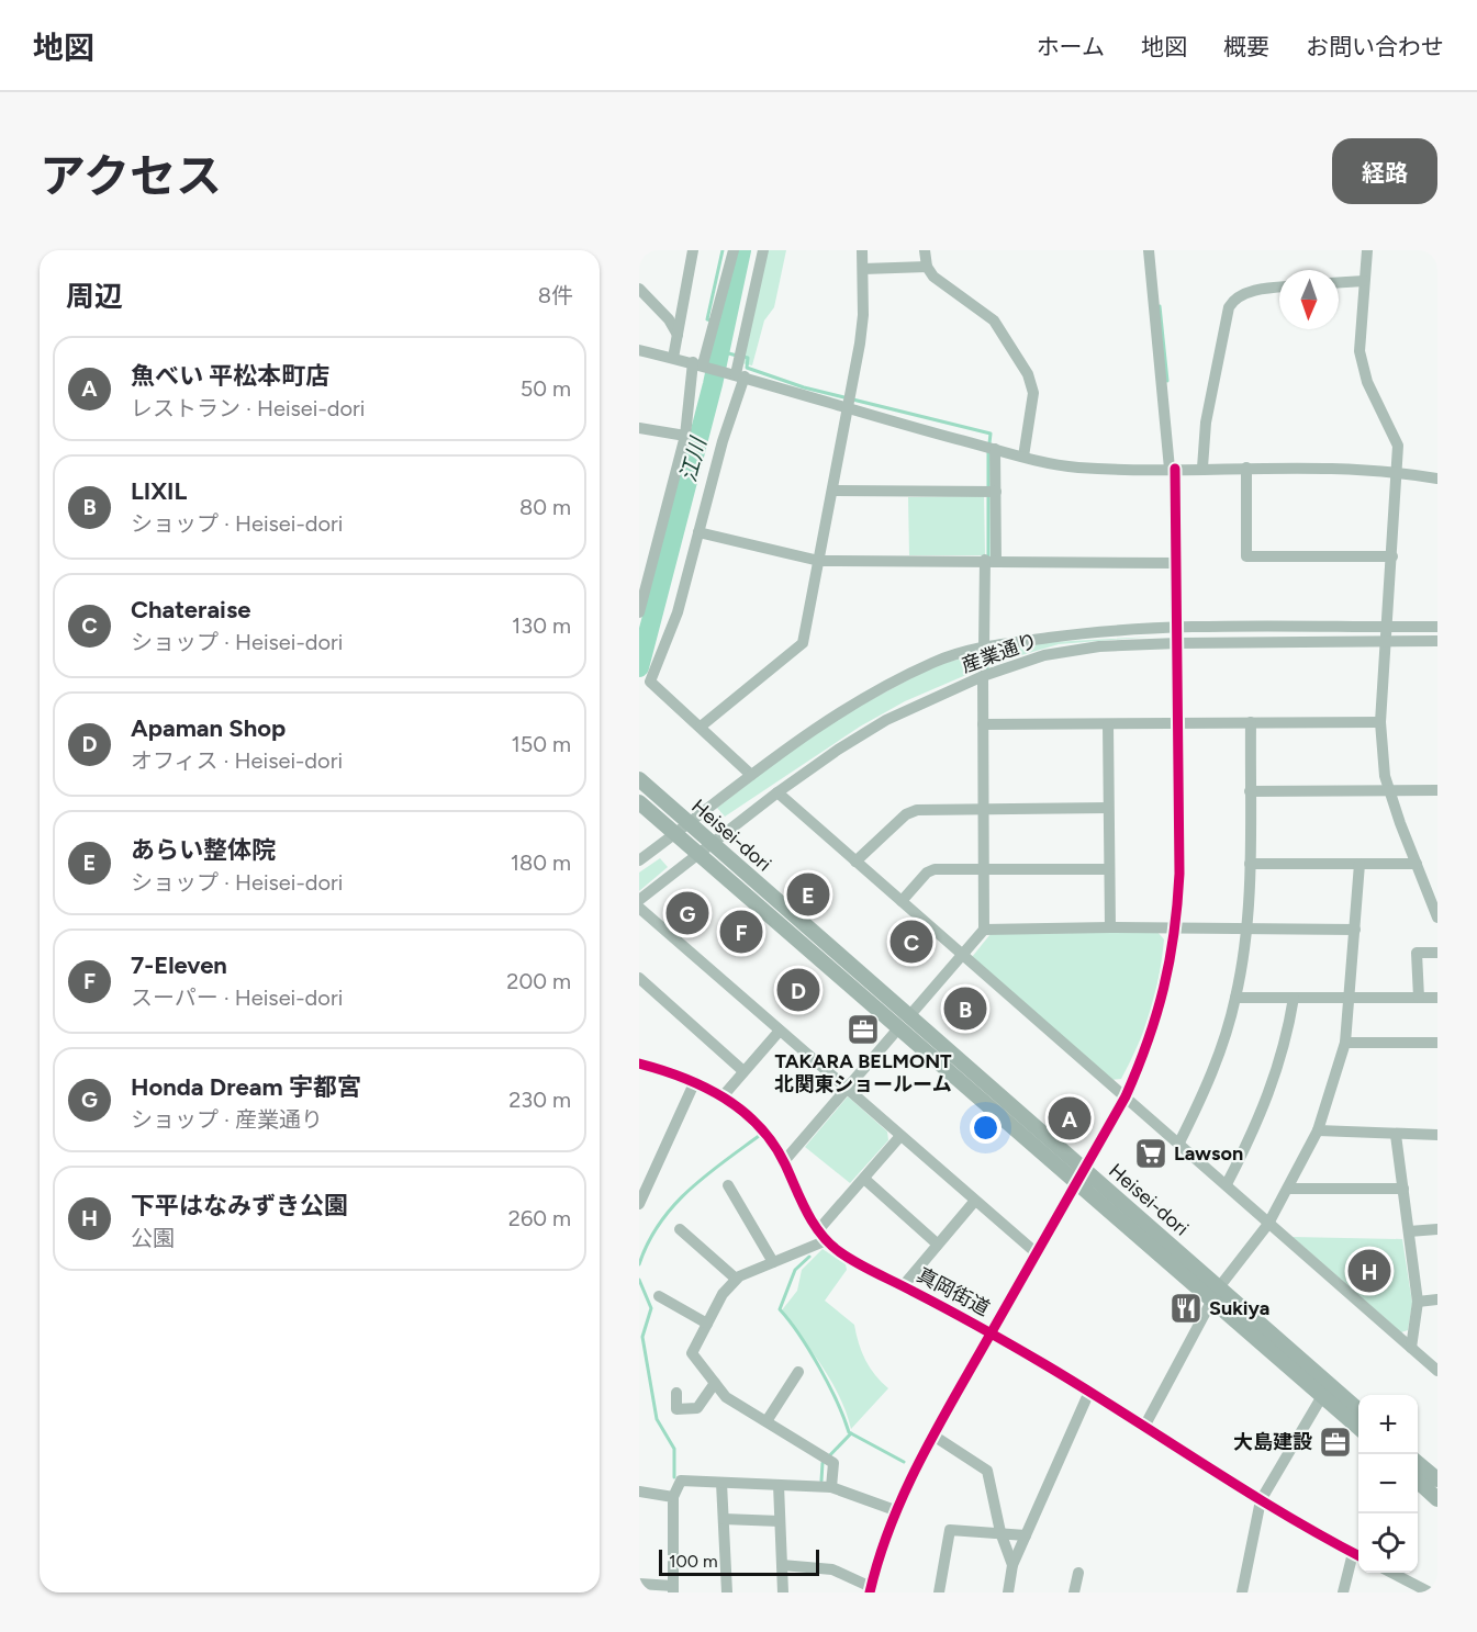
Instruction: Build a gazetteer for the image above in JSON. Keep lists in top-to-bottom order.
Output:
{
  "streets": {
    "main road": ["Heisei-dori"],
    "street": ["産業通り", "真岡街道"]
  },
  "crossings": [
    ["産業通り", "Heisei-dori"]
  ],
  "water": ["江川"],
  "places": {
    "office": ["TAKARA BELMONT 北関東ショールーム", "大島建設"],
    "supermarket": ["Lawson"],
    "restaurant": ["Sukiya"]
  },
  "scale_bar": "100 m",
  "north": "bottom",
  "page": {
    "header": "地図",
    "nav": [
      "ホーム",
      "地図",
      "概要",
      "お問い合わせ"
    ],
    "title": "アクセス",
    "buttons": "経路",
    "heading": ["周辺", "8件"],
    "list": [
      {
        "mark": "A",
        "name": "魚べい 平松本町店",
        "note": "レストラン · Heisei-dori",
        "value": "50 m"
      },
      {
        "mark": "B",
        "name": "LIXIL",
        "note": "ショップ · Heisei-dori",
        "value": "80 m"
      },
      {
        "mark": "C",
        "name": "Chateraise",
        "note": "ショップ · Heisei-dori",
        "value": "130 m"
      },
      {
        "mark": "D",
        "name": "Apaman Shop",
        "note": "オフィス · Heisei-dori",
        "value": "150 m"
      },
      {
        "mark": "E",
        "name": "あらい整体院",
        "note": "ショップ · Heisei-dori",
        "value": "180 m"
      },
      {
        "mark": "F",
        "name": "7-Eleven",
        "note": "スーパー · Heisei-dori",
        "value": "200 m"
      },
      {
        "mark": "G",
        "name": "Honda Dream 宇都宮",
        "note": "ショップ · 産業通り",
        "value": "230 m"
      },
      {
        "mark": "H",
        "name": "下平はなみずき公園",
        "note": "公園",
        "value": "260 m"
      }
    ],
    "pins": [
      "E",
      "G",
      "F",
      "C",
      "D",
      "B",
      "A",
      "H"
    ],
    "map_buttons": ["+", "−"],
    "scale": "100 m"
  }
}
